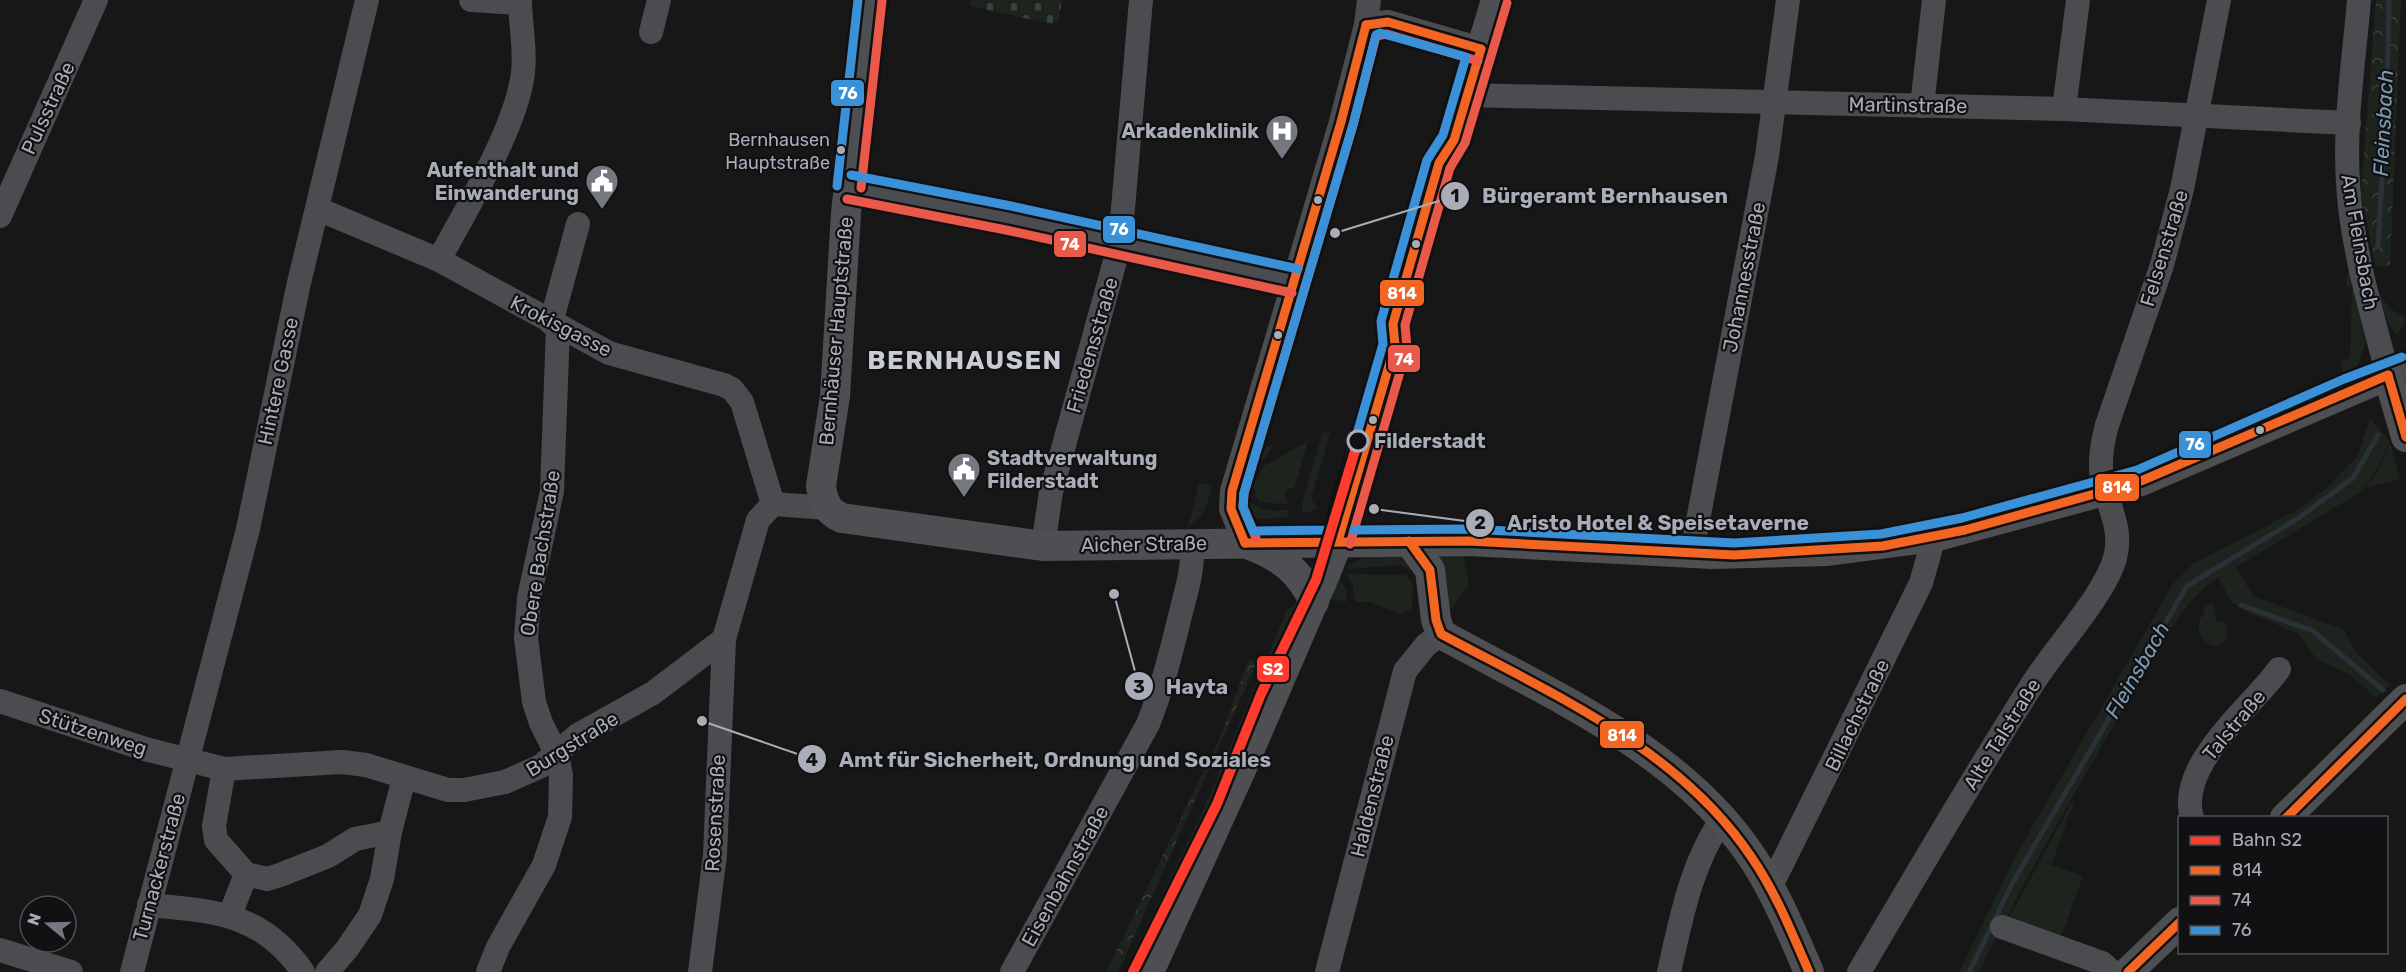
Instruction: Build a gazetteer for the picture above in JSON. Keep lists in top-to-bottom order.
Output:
{
  "streets": {
    "main road": ["Bernhäuser Hauptstraße", "Aicher Straße"],
    "street": [
      "Martinstraße",
      "Pulsstraße",
      "Am Fleinsbach",
      "Felsenstraße",
      "Johannesstraße",
      "Krokisgasse",
      "Friedensstraße",
      "Hintere Gasse",
      "Obere Bachstraße",
      "Billachstraße",
      "Talstraße",
      "Stützenweg",
      "Alte Talstraße",
      "Burgstraße",
      "Haldenstraße",
      "Rosenstraße",
      "Turnackerstraße",
      "Eisenbahnstraße"
    ]
  },
  "crossings": [
    ["Martinstraße", "Am Fleinsbach"],
    ["Martinstraße", "Felsenstraße"],
    ["Martinstraße", "Johannesstraße"],
    ["Am Fleinsbach", "Aicher Straße"],
    ["Felsenstraße", "Aicher Straße"],
    ["Felsenstraße", "Alte Talstraße"],
    ["Johannesstraße", "Aicher Straße"],
    ["Krokisgasse", "Hintere Gasse"],
    ["Krokisgasse", "Obere Bachstraße"],
    ["Krokisgasse", "Rosenstraße"],
    ["Bernhäuser Hauptstraße", "Aicher Straße"],
    ["Friedensstraße", "Aicher Straße"],
    ["Hintere Gasse", "Stützenweg"],
    ["Hintere Gasse", "Burgstraße"],
    ["Hintere Gasse", "Turnackerstraße"],
    ["Aicher Straße", "Billachstraße"],
    ["Aicher Straße", "Alte Talstraße"],
    ["Aicher Straße", "Eisenbahnstraße"],
    ["Obere Bachstraße", "Burgstraße"],
    ["Stützenweg", "Burgstraße"],
    ["Stützenweg", "Turnackerstraße"],
    ["Burgstraße", "Rosenstraße"],
    ["Burgstraße", "Turnackerstraße"]
  ],
  "districts": ["BERNHAUSEN"],
  "water": ["Fleinsbach"],
  "places": {
    "other": [
      "Bernhausen Hauptstraße",
      "Bürgeramt Bernhausen",
      "Filderstadt",
      "Aristo Hotel & Speisetaverne",
      "Hayta",
      "Amt für Sicherheit, Ordnung und Soziales"
    ],
    "hospital": ["Arkadenklinik"],
    "public building": ["Aufenthalt und Einwanderung", "Stadtverwaltung Filderstadt"]
  },
  "lines": [
    "transit line 76",
    "transit line 74",
    "transit line 814",
    "rail line S2"
  ],
  "legend": [
    "Bahn S2",
    "814",
    "74",
    "76"
  ],
  "north": "left"
}
